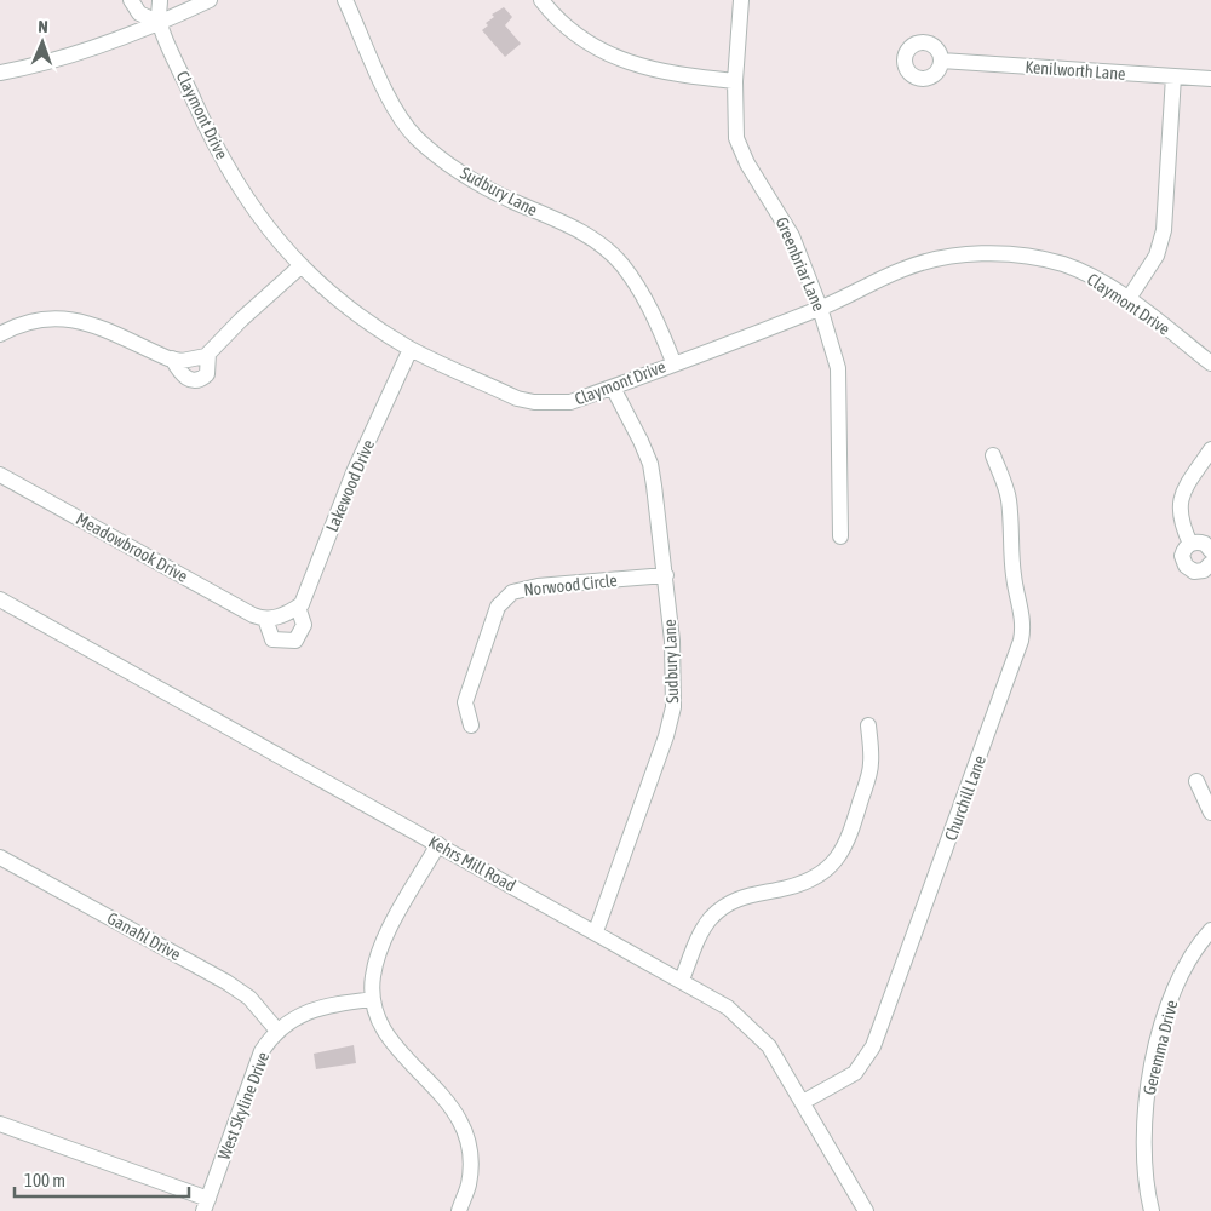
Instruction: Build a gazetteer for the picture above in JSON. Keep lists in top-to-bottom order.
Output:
{
  "streets": {
    "street": [
      "Kenilworth Lane",
      "Claymont Drive",
      "Sudbury Lane",
      "Greenbriar Lane",
      "Lakewood Drive",
      "Meadowbrook Drive",
      "Norwood Circle",
      "Churchill Lane",
      "Kehrs Mill Road",
      "Ganahl Drive",
      "Geremma Drive",
      "West Skyline Drive"
    ]
  },
  "crossings": [
    ["Claymont Drive", "Sudbury Lane"],
    ["Claymont Drive", "Greenbriar Lane"],
    ["Claymont Drive", "Lakewood Drive"],
    ["Sudbury Lane", "Norwood Circle"],
    ["Sudbury Lane", "Kehrs Mill Road"],
    ["Lakewood Drive", "Meadowbrook Drive"],
    ["Churchill Lane", "Kehrs Mill Road"],
    ["Ganahl Drive", "West Skyline Drive"]
  ],
  "scale_bar": "100 m",
  "north": "top"
}
